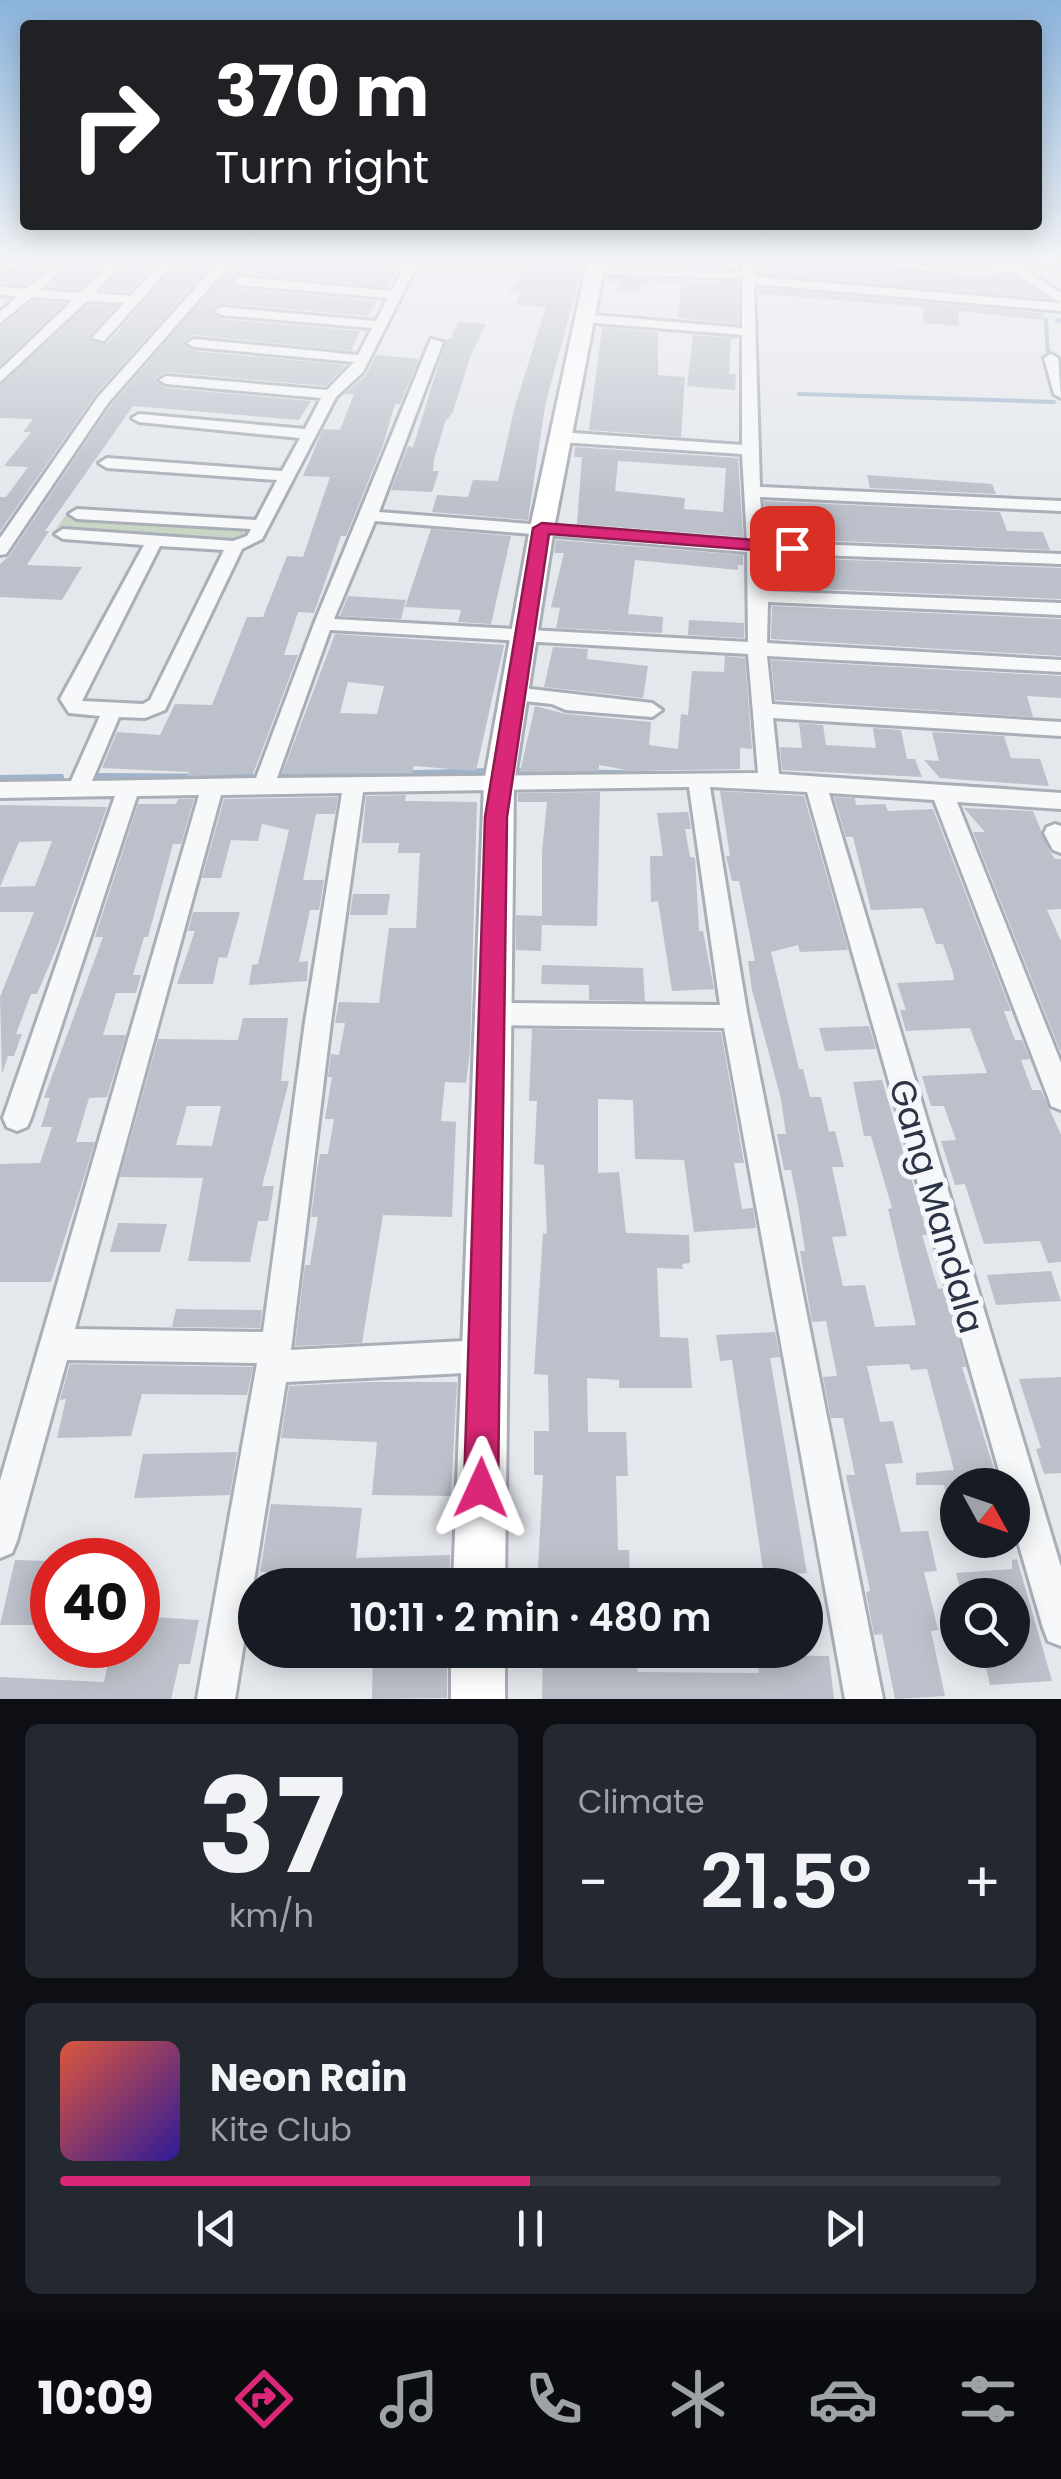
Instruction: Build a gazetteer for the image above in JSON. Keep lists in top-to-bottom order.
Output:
{
  "streets": {
    "street": ["Gang Mandala"]
  },
  "north": "bottom right",
  "page": {
    "turn": ["370 m", "Turn right"],
    "limit": "40",
    "trip": "10:11 · 2 min · 480 m",
    "tile": [
      ["37", "km/h"],
      "Climate"
    ],
    "heat": ["−", "21.5°", "+"],
    "song": ["Neon Rain", "Kite Club"],
    "tabs": "10:09"
  }
}
